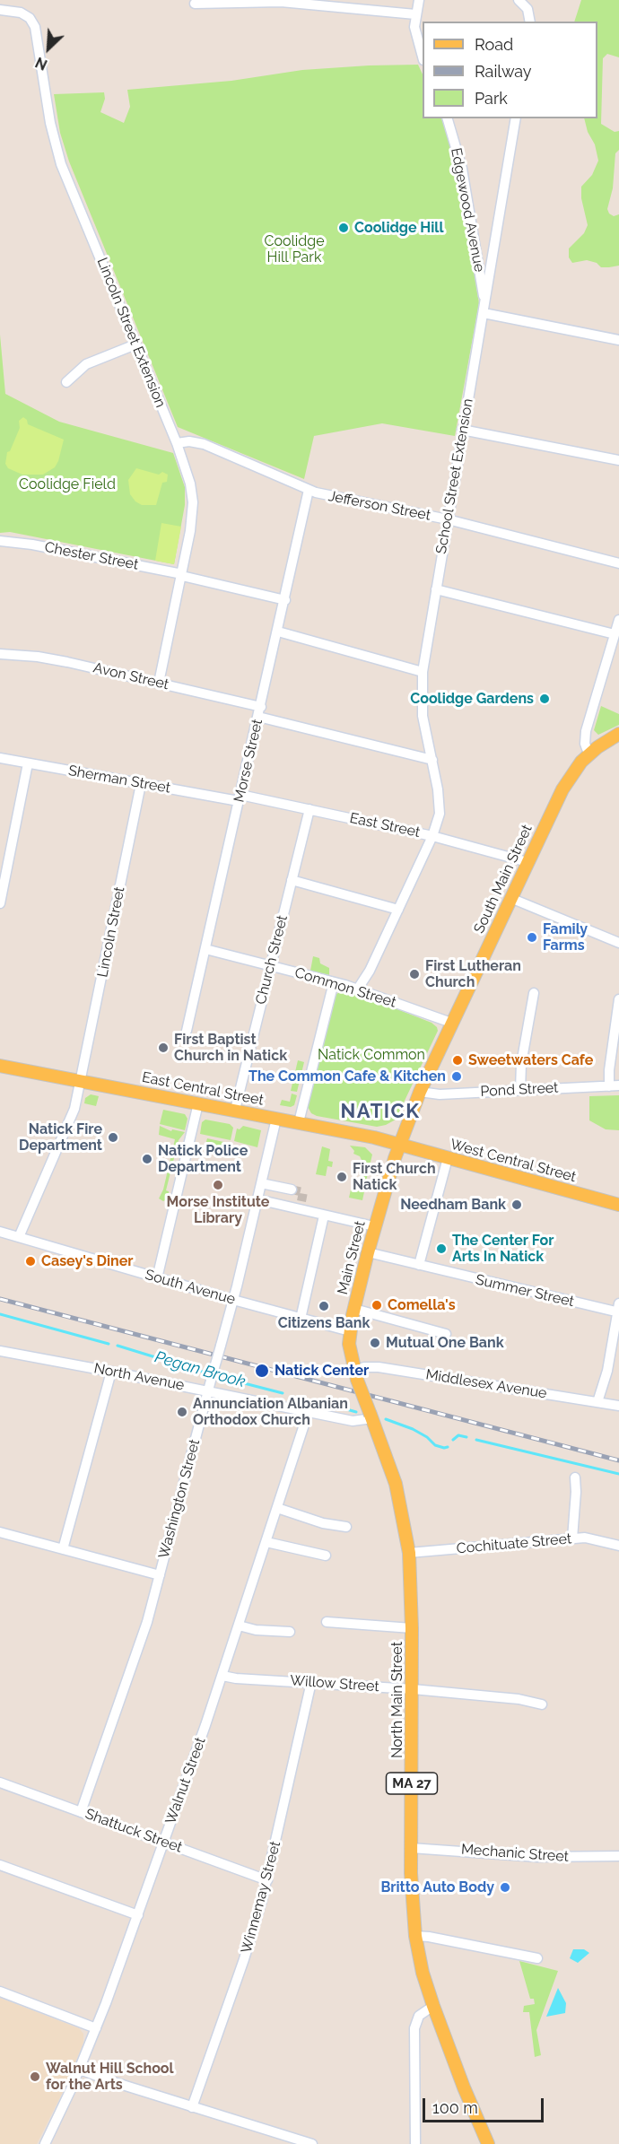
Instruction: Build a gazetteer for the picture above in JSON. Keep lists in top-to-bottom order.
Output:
{
  "streets": {
    "main road": [
      "South Main Street",
      "East Central Street",
      "West Central Street",
      "Main Street",
      "North Main Street",
      "MA 27"
    ],
    "street": [
      "Edgewood Avenue",
      "Lincoln Street Extension",
      "School Street Extension",
      "Jefferson Street",
      "Chester Street",
      "Avon Street",
      "Morse Street",
      "Sherman Street",
      "East Street",
      "Lincoln Street",
      "Church Street",
      "Common Street",
      "Pond Street",
      "South Avenue",
      "Summer Street",
      "North Avenue",
      "Middlesex Avenue",
      "Washington Street",
      "Cochituate Street",
      "Willow Street",
      "Walnut Street",
      "Shattuck Street",
      "Mechanic Street",
      "Winnemay Street"
    ]
  },
  "crossings": [
    ["Edgewood Avenue", "School Street Extension"],
    ["Lincoln Street Extension", "Jefferson Street"],
    ["Lincoln Street Extension", "Chester Street"],
    ["Lincoln Street Extension", "Avon Street"],
    ["School Street Extension", "Jefferson Street"],
    ["School Street Extension", "Avon Street"],
    ["School Street Extension", "East Street"],
    ["School Street Extension", "Common Street"],
    ["Jefferson Street", "Morse Street"],
    ["Chester Street", "Morse Street"],
    ["Avon Street", "Morse Street"],
    ["Morse Street", "Sherman Street"],
    ["Morse Street", "East Street"],
    ["Morse Street", "Common Street"],
    ["Sherman Street", "East Street"],
    ["Sherman Street", "Lincoln Street"],
    ["East Street", "South Main Street"],
    ["East Street", "Church Street"],
    ["South Main Street", "Common Street"],
    ["South Main Street", "East Central Street"],
    ["South Main Street", "Pond Street"],
    ["South Main Street", "West Central Street"],
    ["South Main Street", "Main Street"],
    ["Lincoln Street", "East Central Street"],
    ["Lincoln Street", "South Avenue"],
    ["Church Street", "Common Street"],
    ["Church Street", "East Central Street"],
    ["East Central Street", "West Central Street"],
    ["East Central Street", "Main Street"],
    ["East Central Street", "Washington Street"],
    ["West Central Street", "Main Street"],
    ["Main Street", "South Avenue"],
    ["Main Street", "Summer Street"],
    ["Main Street", "Middlesex Avenue"],
    ["Main Street", "North Main Street"],
    ["South Avenue", "Washington Street"],
    ["North Avenue", "Washington Street"],
    ["North Avenue", "North Main Street"],
    ["North Avenue", "Walnut Street"],
    ["Middlesex Avenue", "North Main Street"],
    ["Washington Street", "Shattuck Street"],
    ["Cochituate Street", "North Main Street"],
    ["Willow Street", "North Main Street"],
    ["Willow Street", "Walnut Street"],
    ["Willow Street", "Winnemay Street"],
    ["North Main Street", "Mechanic Street"],
    ["Walnut Street", "Shattuck Street"],
    ["Shattuck Street", "Winnemay Street"]
  ],
  "districts": ["NATICK"],
  "water": ["Pegan Brook"],
  "parks": ["Coolidge Hill Park", "Coolidge Field", "Natick Common"],
  "places": [
    "Coolidge Hill",
    "Coolidge Gardens",
    "Family Farms",
    "First Lutheran Church",
    "First Baptist Church in Natick",
    "Sweetwaters Cafe",
    "The Common Cafe & Kitchen",
    "Natick Fire Department",
    "Natick Police Department",
    "First Church Natick",
    "Morse Institute Library",
    "Needham Bank",
    "The Center For Arts In Natick",
    "Casey's Diner",
    "Comella's",
    "Citizens Bank",
    "Mutual One Bank",
    "Natick Center",
    "Annunciation Albanian Orthodox Church",
    "Britto Auto Body",
    "Walnut Hill School for the Arts"
  ],
  "legend": ["Road", "Railway", "Park"],
  "scale_bar": "100 m",
  "north": "bottom left"
}
